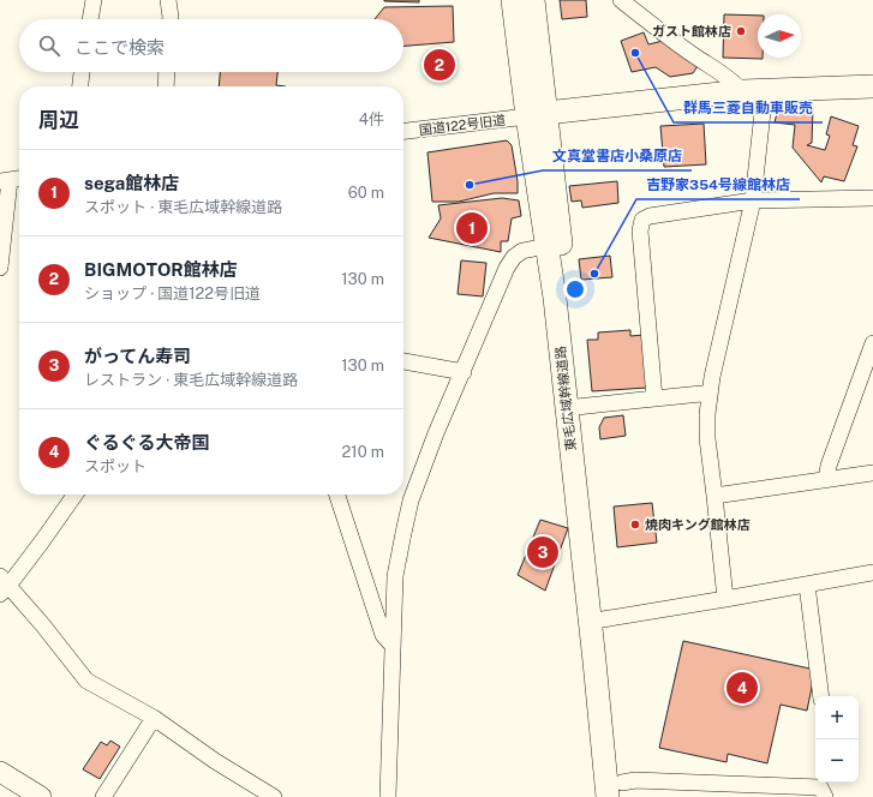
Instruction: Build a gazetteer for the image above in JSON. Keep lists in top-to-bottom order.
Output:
{
  "streets": {
    "highway": ["東毛広域幹線道路"],
    "street": ["国道122号旧道"]
  },
  "crossings": [
    ["国道122号旧道", "東毛広域幹線道路"]
  ],
  "places": [
    "ガスト館林店",
    "群馬三菱自動車販売",
    "文真堂書店小桑原店",
    "吉野家354号線館林店",
    "焼肉キング館林店"
  ],
  "north": "right",
  "page": {
    "search": "ここで検索",
    "pins": [
      "2",
      "1",
      "3",
      "4"
    ],
    "heading": ["周辺", "4件"],
    "list": [
      {
        "mark": "1",
        "name": "sega館林店",
        "note": "スポット · 東毛広域幹線道路",
        "value": "60 m"
      },
      {
        "mark": "2",
        "name": "BIGMOTOR館林店",
        "note": "ショップ · 国道122号旧道",
        "value": "130 m"
      },
      {
        "mark": "3",
        "name": "がってん寿司",
        "note": "レストラン · 東毛広域幹線道路",
        "value": "130 m"
      },
      {
        "mark": "4",
        "name": "ぐるぐる大帝国",
        "note": "スポット",
        "value": "210 m"
      }
    ],
    "map_buttons": ["+", "−"]
  }
}
